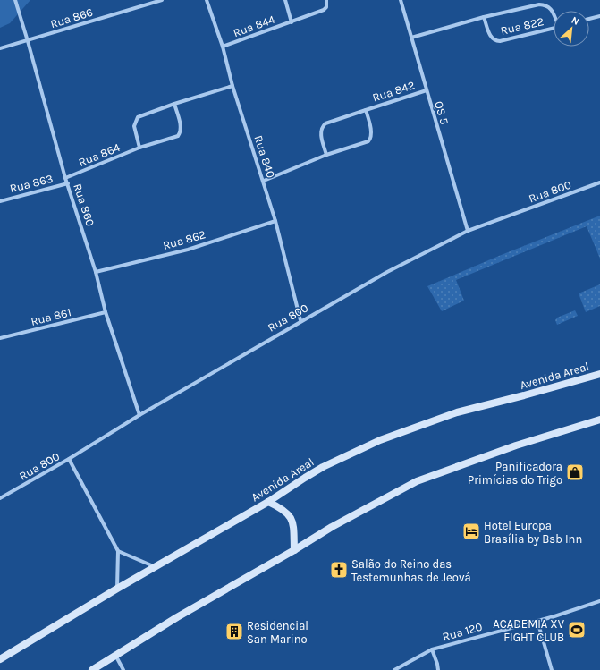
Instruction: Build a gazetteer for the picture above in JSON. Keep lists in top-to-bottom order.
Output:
{
  "streets": {
    "main road": ["Avenida Areal"],
    "street": [
      "Rua 866",
      "Rua 844",
      "Rua 822",
      "Rua 842",
      "QS 5",
      "Rua 864",
      "Rua 840",
      "Rua 863",
      "Rua 800",
      "Rua 860",
      "Rua 862",
      "Rua 861",
      "Rua 120"
    ]
  },
  "crossings": [
    ["Rua 866", "Rua 860"],
    ["Rua 844", "Rua 840"],
    ["Rua 822", "QS 5"],
    ["Rua 842", "QS 5"],
    ["Rua 842", "Rua 840"],
    ["QS 5", "Rua 800"],
    ["Rua 864", "Rua 860"],
    ["Rua 840", "Rua 800"],
    ["Rua 840", "Rua 862"],
    ["Rua 863", "Rua 860"],
    ["Rua 800", "Rua 860"],
    ["Rua 860", "Rua 862"],
    ["Rua 860", "Rua 861"]
  ],
  "places": {
    "shop": ["Panificadora Primícias do Trigo"],
    "hotel": ["Hotel Europa Brasília by Bsb Inn"],
    "church": ["Salão do Reino das Testemunhas de Jeová"],
    "sports": ["ACADEMIA XV FIGHT CLUB"],
    "building": ["Residencial San Marino"]
  },
  "north": "top right"
}
